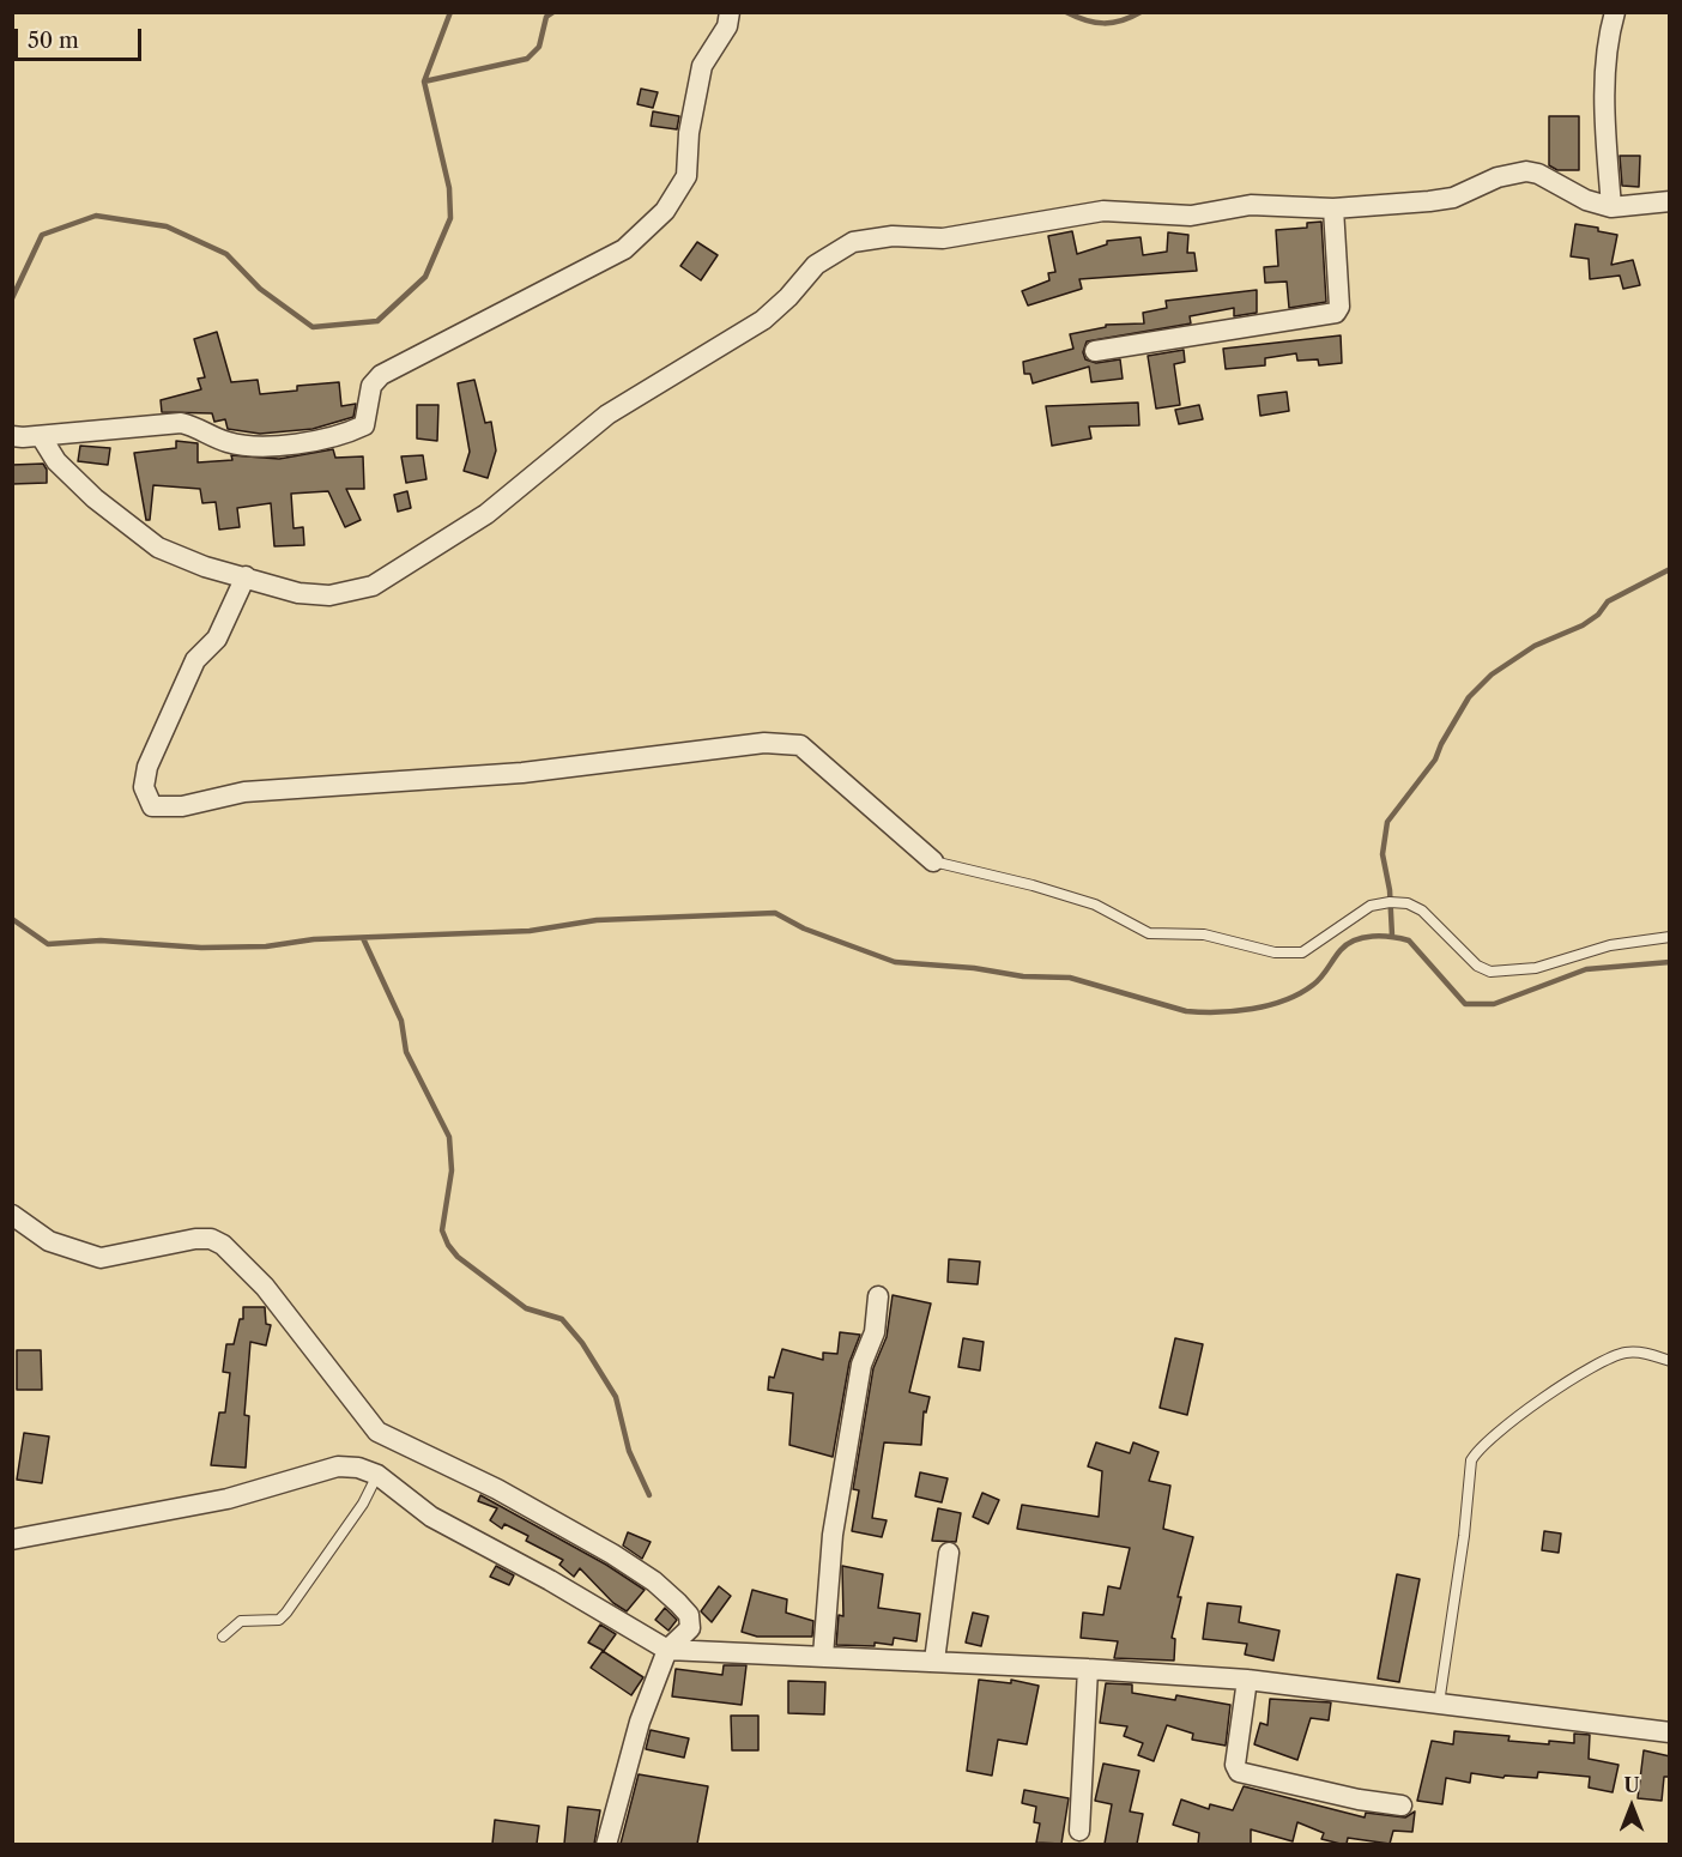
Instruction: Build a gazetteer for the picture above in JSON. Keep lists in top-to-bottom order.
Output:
{
  "scale_bar": "50 m",
  "north": "top"
}
